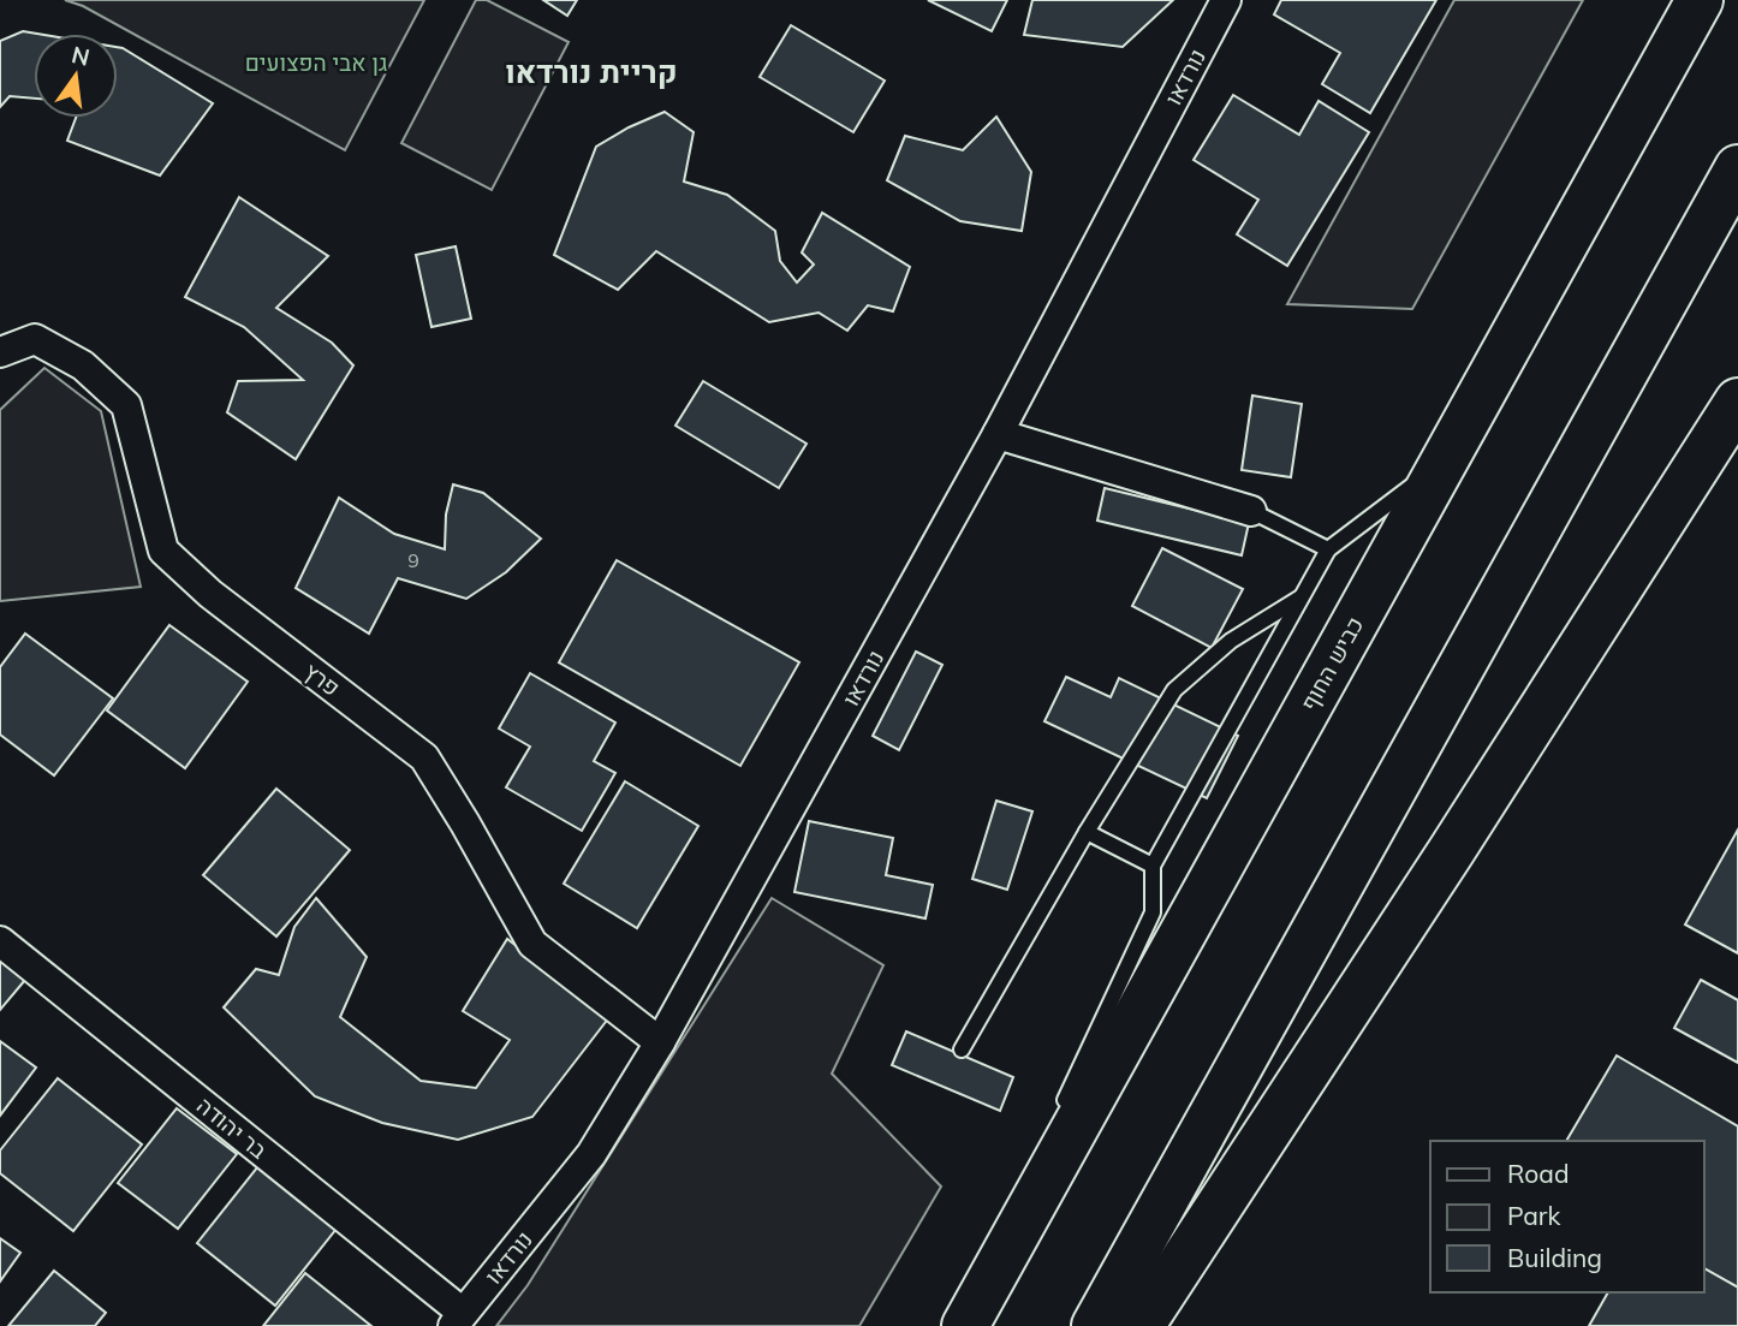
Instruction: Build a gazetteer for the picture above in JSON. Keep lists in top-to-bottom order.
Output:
{
  "streets": {
    "highway": ["כביש החוף"],
    "street": ["נורדאו", "פרץ", "בר יהודה"]
  },
  "crossings": [
    ["נורדאו", "פרץ"],
    ["נורדאו", "בר יהודה"]
  ],
  "districts": ["קריית נורדאו"],
  "parks": ["גן אבי הפצועים"],
  "house_numbers": ["9"],
  "legend": ["Road", "Park", "Building"],
  "north": "top"
}
